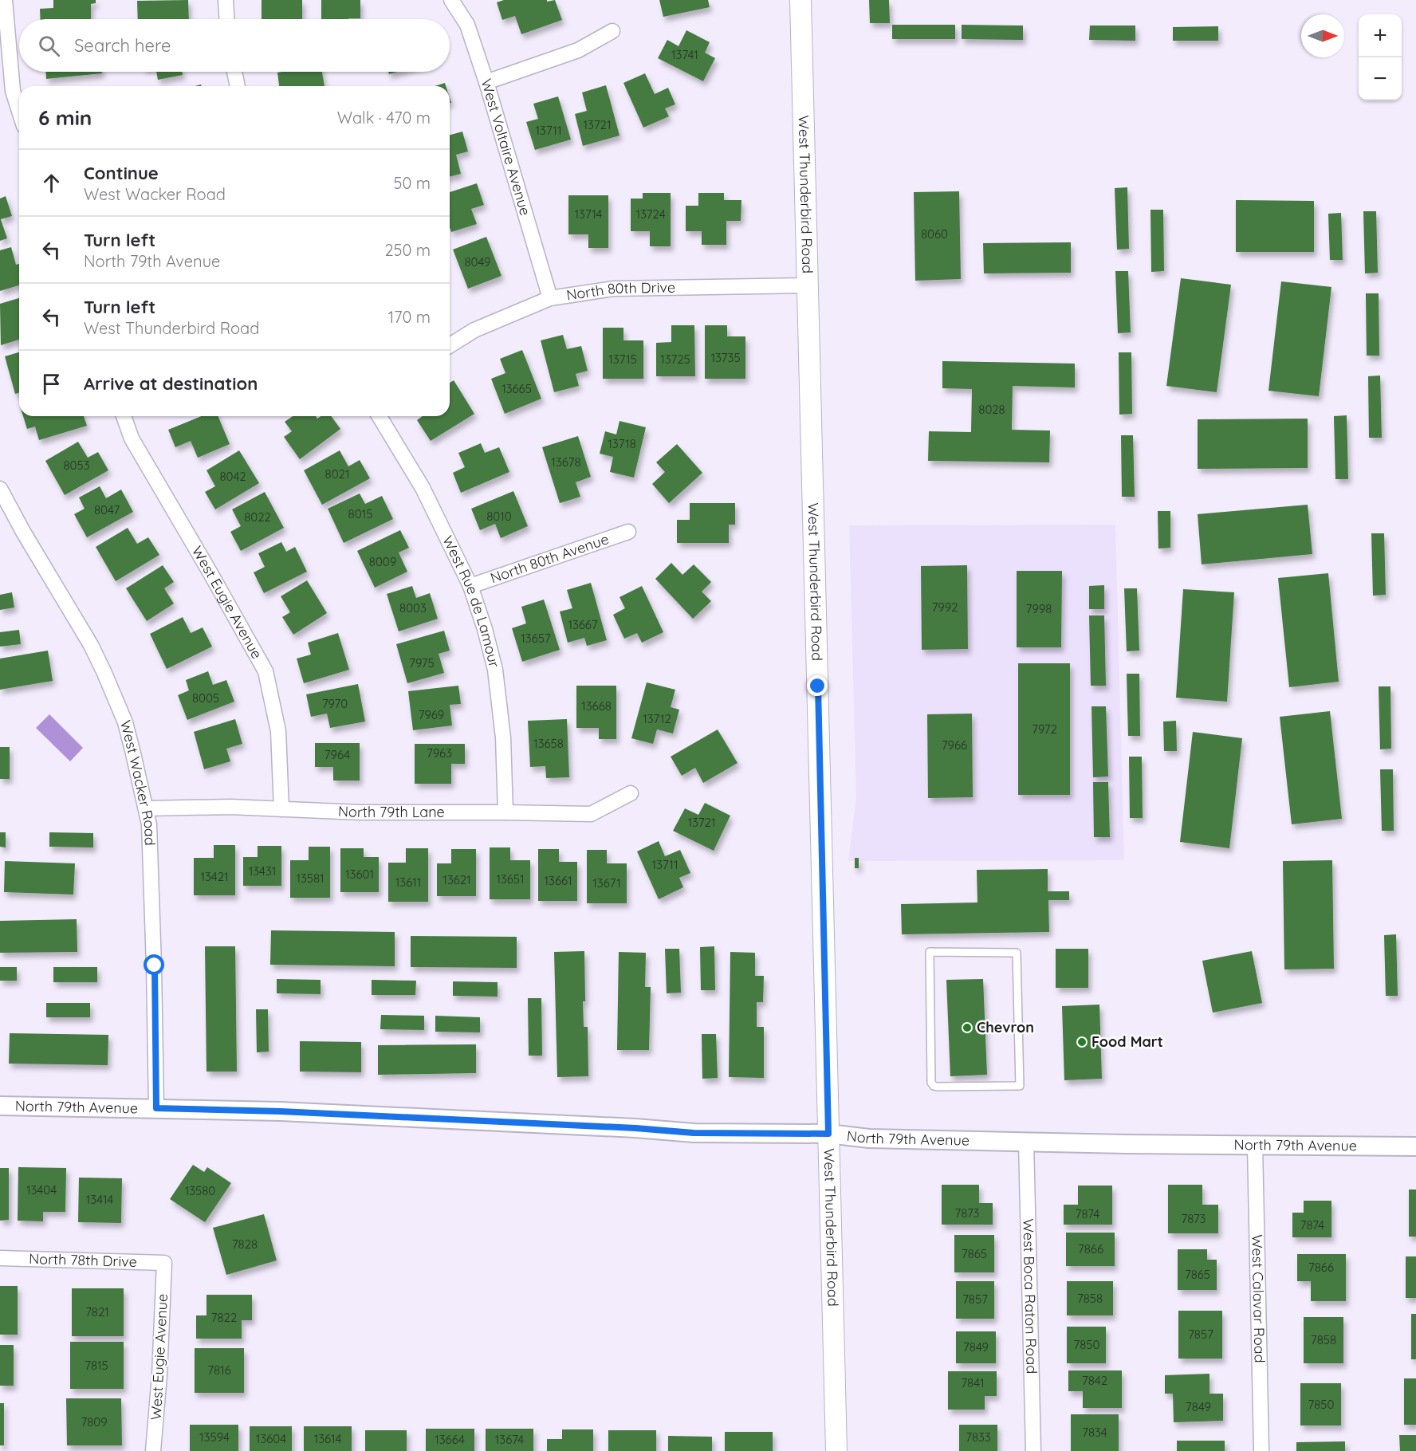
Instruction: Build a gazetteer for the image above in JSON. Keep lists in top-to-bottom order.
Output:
{
  "streets": {
    "main road": ["West Thunderbird Road"],
    "street": [
      "West Voltaire Avenue",
      "North 80th Drive",
      "North 80th Avenue",
      "West Eugie Avenue",
      "West Rue de Lamour",
      "West Wacker Road",
      "North 79th Lane",
      "North 79th Avenue",
      "North 78th Drive",
      "West Boca Raton Road",
      "West Calavar Road"
    ]
  },
  "crossings": [
    ["West Voltaire Avenue", "North 80th Drive"],
    ["West Thunderbird Road", "North 80th Drive"],
    ["West Thunderbird Road", "North 79th Avenue"],
    ["North 80th Avenue", "West Rue de Lamour"],
    ["West Eugie Avenue", "North 79th Lane"],
    ["West Eugie Avenue", "North 78th Drive"],
    ["West Rue de Lamour", "North 79th Lane"],
    ["West Wacker Road", "North 79th Lane"],
    ["West Wacker Road", "North 79th Avenue"],
    ["North 79th Avenue", "West Boca Raton Road"],
    ["North 79th Avenue", "West Calavar Road"]
  ],
  "places": ["Chevron", "Food Mart"],
  "house_numbers": [
    "13741",
    "13721",
    "13711",
    "13714",
    "13724",
    "8060",
    "8049",
    "13735",
    "13715",
    "13725",
    "13665",
    "8028",
    "13718",
    "13678",
    "8053",
    "8021",
    "8042",
    "8047",
    "8015",
    "8010",
    "8022",
    "8009",
    "7992",
    "8003",
    "7998",
    "13667",
    "13657",
    "7975",
    "8005",
    "7970",
    "13668",
    "7969",
    "13712",
    "7972",
    "13658",
    "7966",
    "7963",
    "7964",
    "13721",
    "13711",
    "13431",
    "13601",
    "13421",
    "13581",
    "13651",
    "13621",
    "13661",
    "13611",
    "13671",
    "13404",
    "13580",
    "13414",
    "7873",
    "7874",
    "7873",
    "7874",
    "7828",
    "7866",
    "7865",
    "7866",
    "7865",
    "7858",
    "7857",
    "7821",
    "7822",
    "7857",
    "7858",
    "7850",
    "7849",
    "7815",
    "7816",
    "7842",
    "7841",
    "7850",
    "7849",
    "7809",
    "7834",
    "13594",
    "7833",
    "13604",
    "13614",
    "13664",
    "13674"
  ],
  "north": "right",
  "page": {
    "map_buttons": ["+", "−"],
    "search": "Search here",
    "heading": ["6 min", "Walk · 470 m"],
    "list": [
      ["Continue", "West Wacker Road", "50 m"],
      ["Turn left", "North 79th Avenue", "250 m"],
      ["Turn left", "West Thunderbird Road", "170 m"],
      "Arrive at destination"
    ]
  }
}
